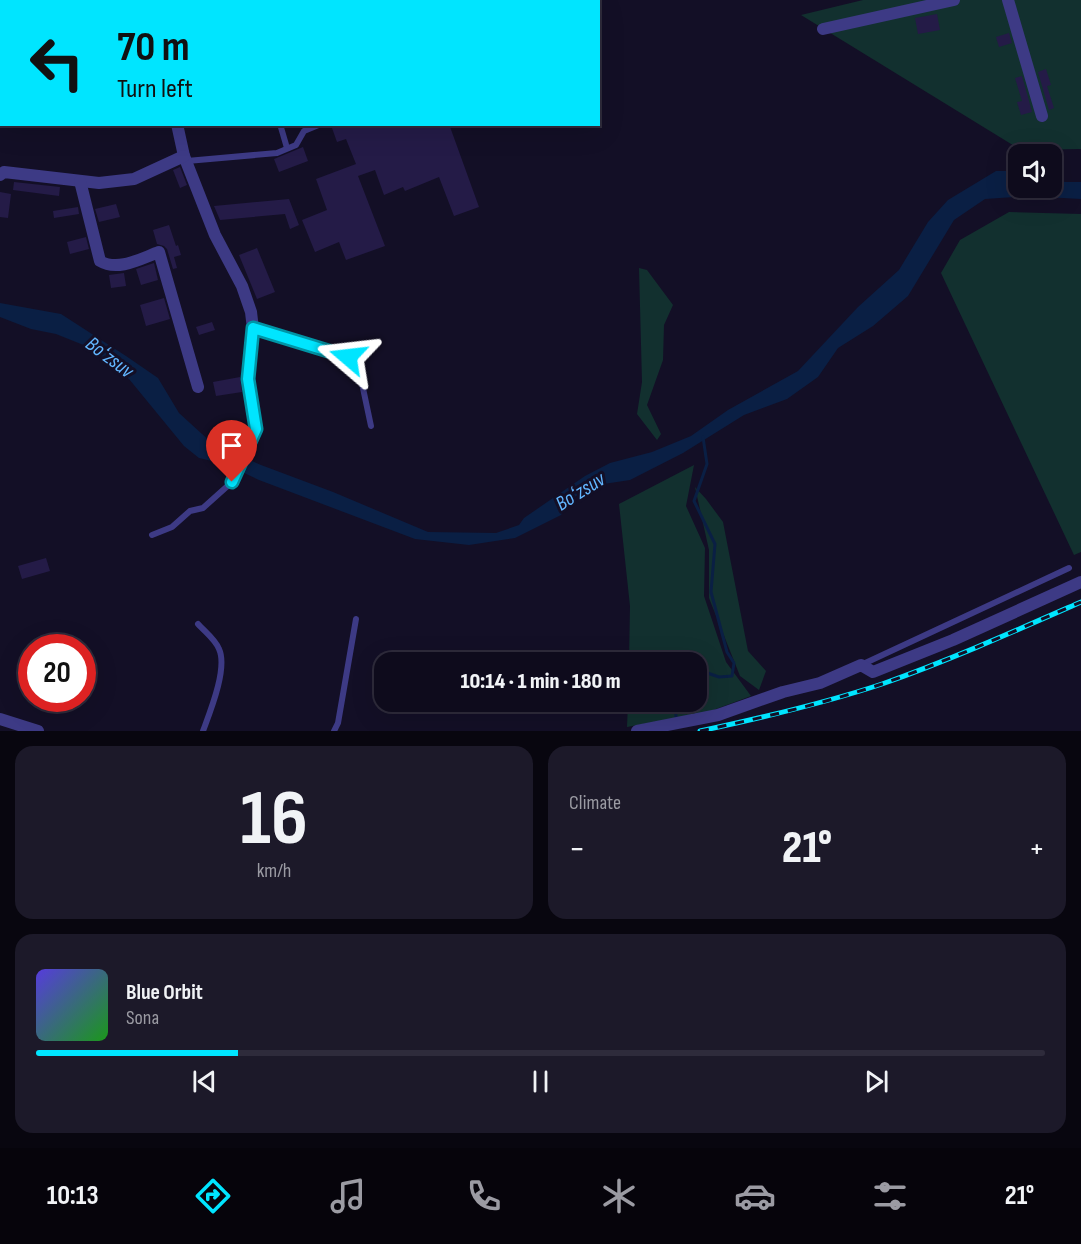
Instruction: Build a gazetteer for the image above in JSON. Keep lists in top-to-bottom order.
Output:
{
  "water": ["Boʻzsuv"],
  "page": {
    "turn": ["70 m", "Turn left"],
    "limit": "20",
    "trip": "10:14 · 1 min · 180 m",
    "tile": [
      ["16", "km/h"],
      "Climate"
    ],
    "heat": ["−", "21°", "+"],
    "song": ["Blue Orbit", "Sona"],
    "tabs": ["10:13", "21°"]
  }
}
